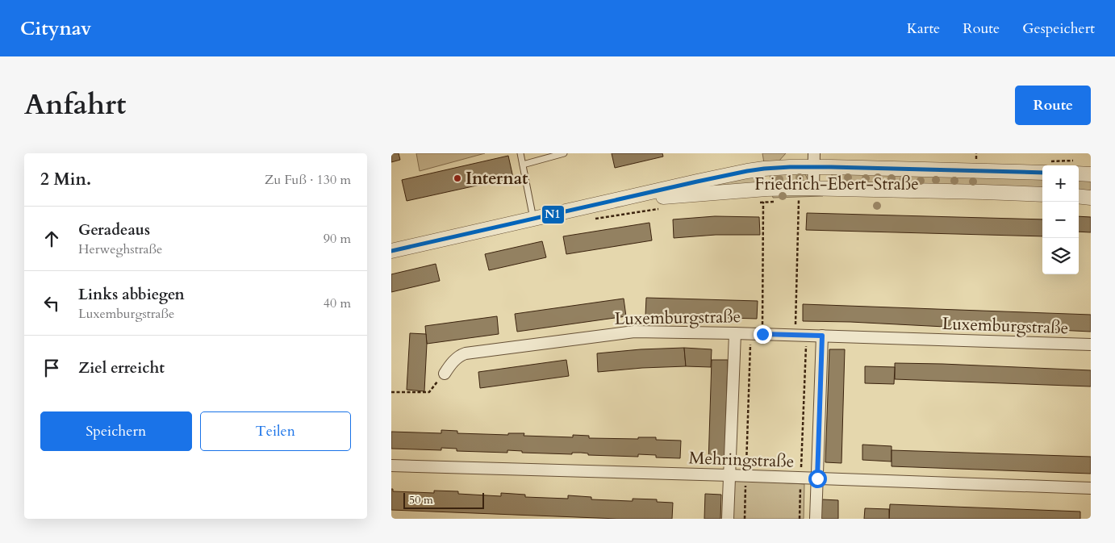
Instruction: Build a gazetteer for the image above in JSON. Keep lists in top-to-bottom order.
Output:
{
  "streets": {
    "street": ["Friedrich-Ebert-Straße", "Luxemburgstraße", "Mehringstraße"]
  },
  "crossings": [
    ["Friedrich-Ebert-Straße", "Luxemburgstraße"]
  ],
  "places": ["Internat"],
  "lines": ["transit line N1"],
  "scale_bar": "50 m",
  "page": {
    "header": "Citynav",
    "nav": ["Karte", "Route", "Gespeichert"],
    "title": "Anfahrt",
    "buttons": [
      "Route",
      ["Speichern", "Teilen"]
    ],
    "heading": ["2 Min.", "Zu Fuß · 130 m"],
    "map_buttons": ["+", "−"],
    "list": [
      ["Geradeaus", "Herweghstraße", "90 m"],
      ["Links abbiegen", "Luxemburgstraße", "40 m"],
      "Ziel erreicht"
    ],
    "scale": "50 m"
  }
}
